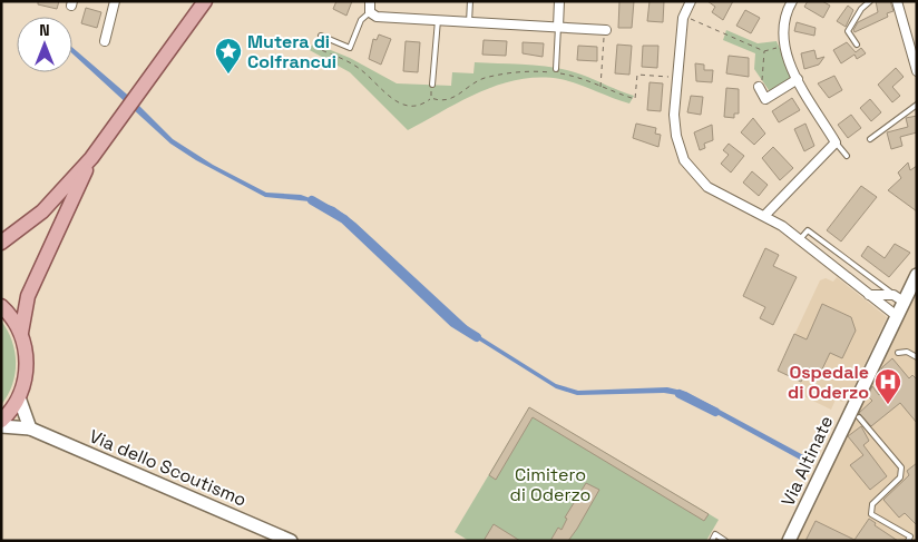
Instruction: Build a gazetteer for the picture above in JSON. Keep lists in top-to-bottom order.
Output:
{
  "streets": {
    "street": ["Via Altinate", "Via dello Scoutismo"]
  },
  "parks": ["Cimitero di Oderzo"],
  "places": {
    "place": ["Mutera di Colfrancui"],
    "hospital": ["Ospedale di Oderzo"]
  },
  "north": "top"
}
